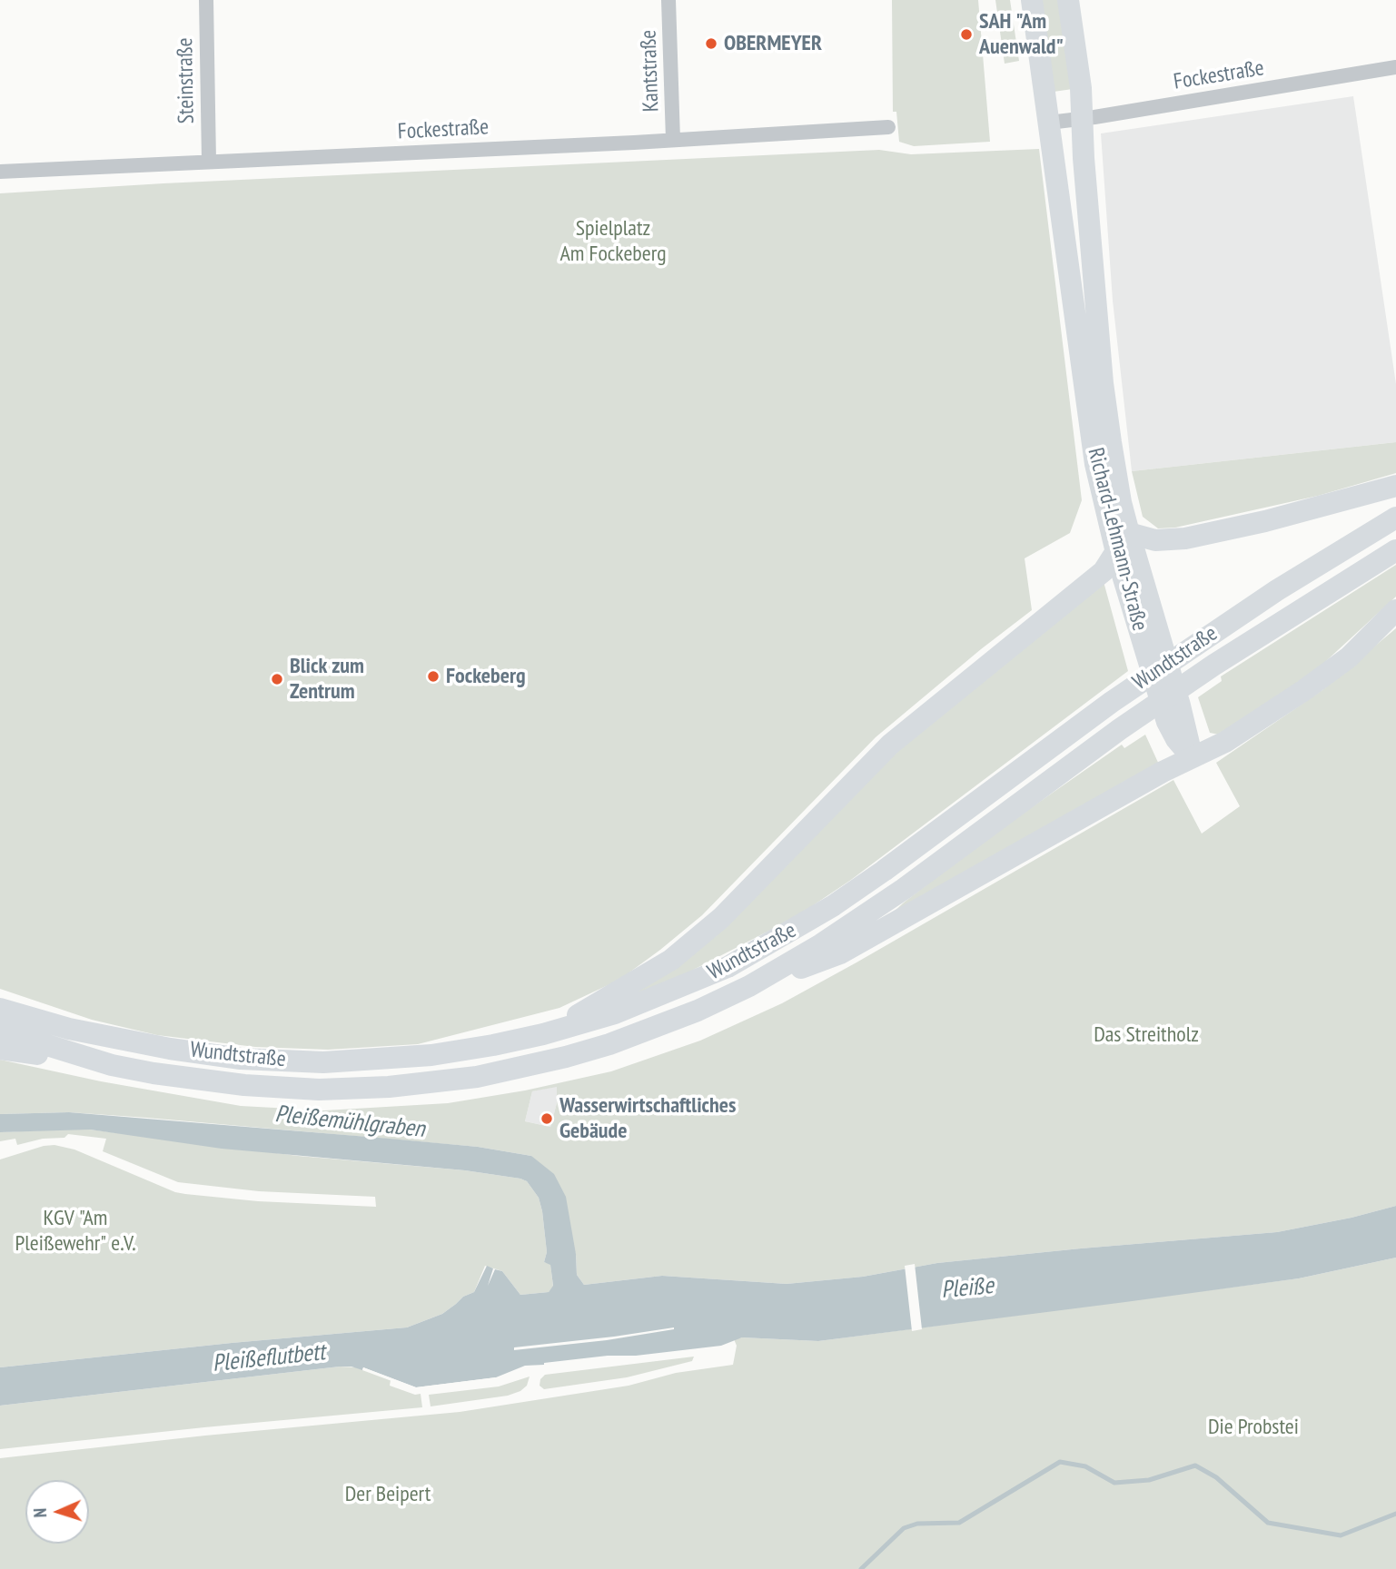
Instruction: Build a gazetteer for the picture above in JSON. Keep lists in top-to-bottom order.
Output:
{
  "streets": {
    "main road": ["Richard-Lehmann-Straße", "Wundtstraße"],
    "street": ["Kantstraße", "Fockestraße", "Steinstraße"]
  },
  "crossings": [
    ["Kantstraße", "Fockestraße"],
    ["Fockestraße", "Steinstraße"],
    ["Fockestraße", "Richard-Lehmann-Straße"]
  ],
  "water": ["Pleißemühlgraben", "Pleiße", "Pleißeflutbett"],
  "parks": [
    "Spielplatz Am Fockeberg",
    "Das Streitholz",
    "KGV \"Am Pleißewehr\" e.V.",
    "Die Probstei",
    "Der Beipert"
  ],
  "places": [
    "SAH \"Am Auenwald\"",
    "OBERMEYER",
    "Fockeberg",
    "Blick zum Zentrum",
    "Wasserwirtschaftliches Gebäude"
  ],
  "north": "left"
}
